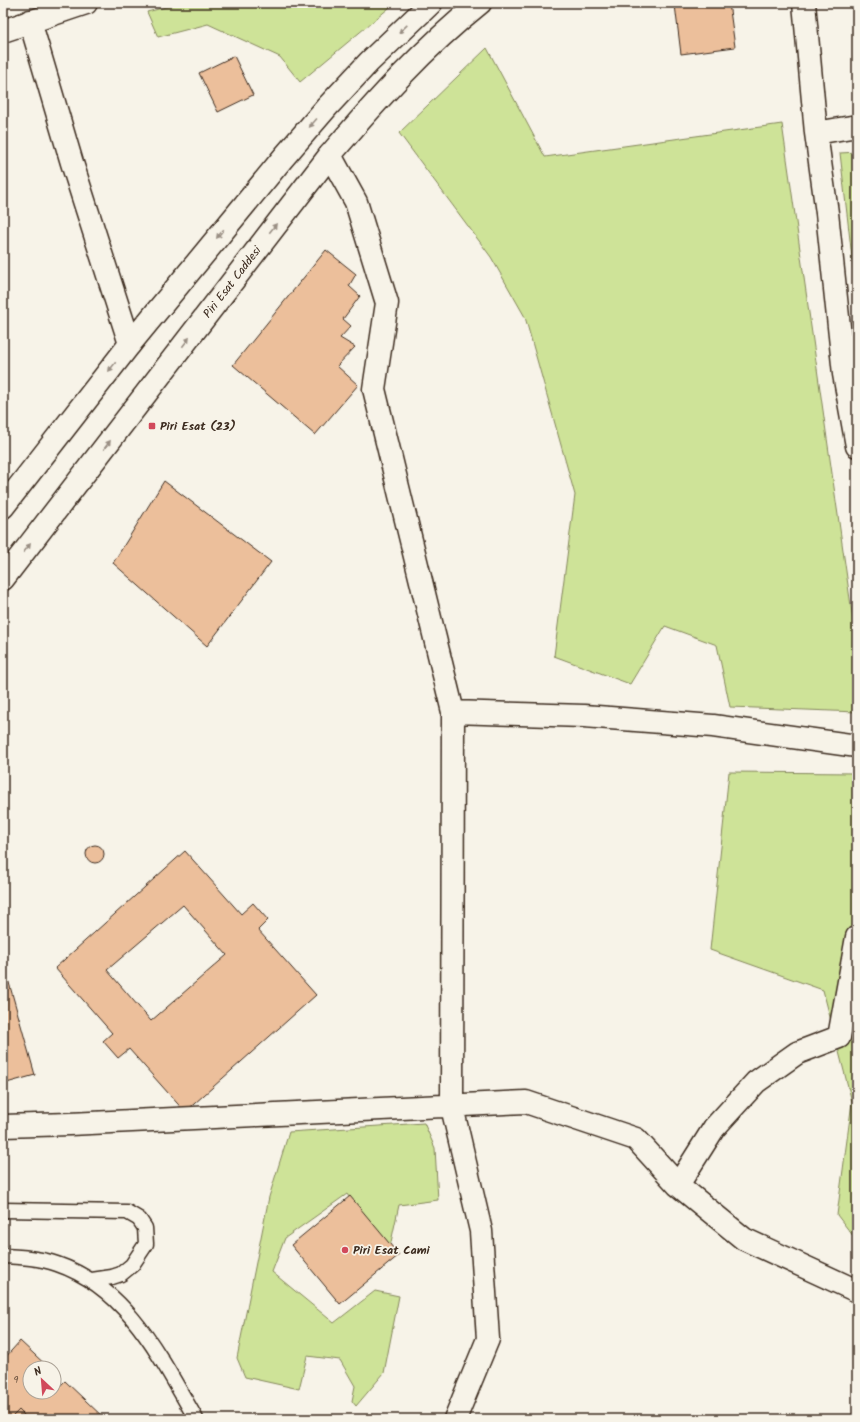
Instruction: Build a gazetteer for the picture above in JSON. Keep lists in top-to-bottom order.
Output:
{
  "streets": {
    "street": ["Piri Esat Caddesi"]
  },
  "places": {
    "transit": ["Piri Esat (23)"],
    "other": ["Piri Esat Cami"]
  },
  "house_numbers": ["9"],
  "north": "top left"
}
